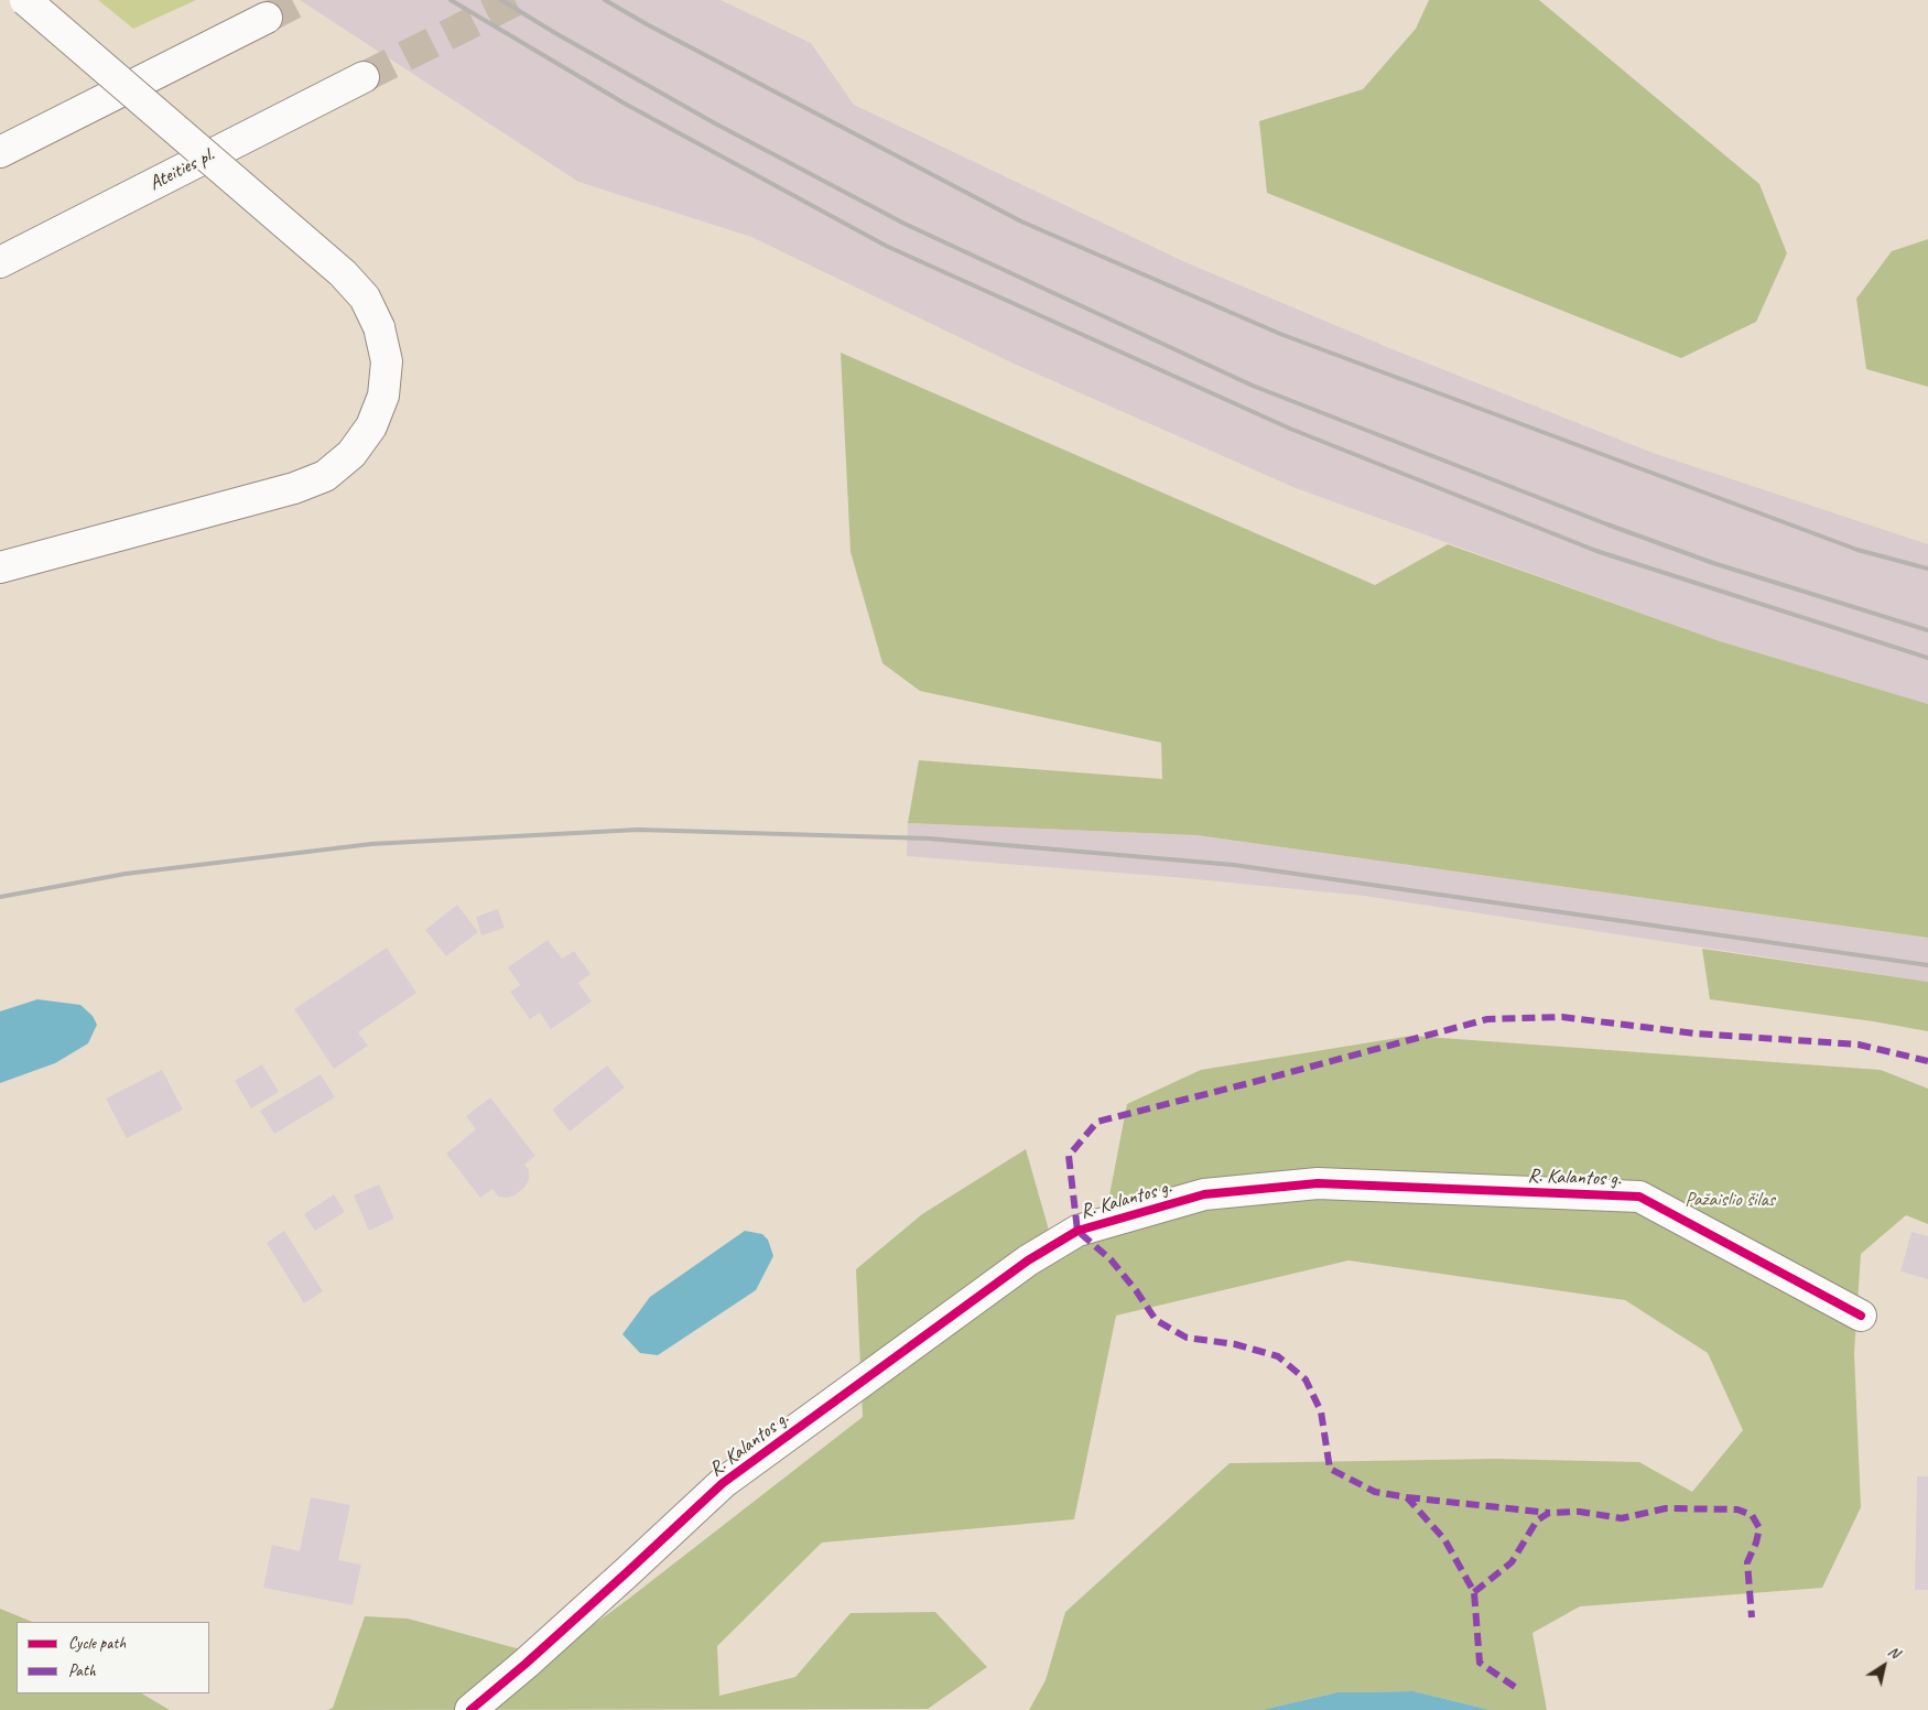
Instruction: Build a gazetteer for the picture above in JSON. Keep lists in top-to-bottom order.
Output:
{
  "streets": {
    "main road": ["Ateities pl.", "R. Kalantos g."]
  },
  "parks": ["Pažaislio šilas"],
  "legend": ["Cycle path", "Path"],
  "north": "top right"
}
